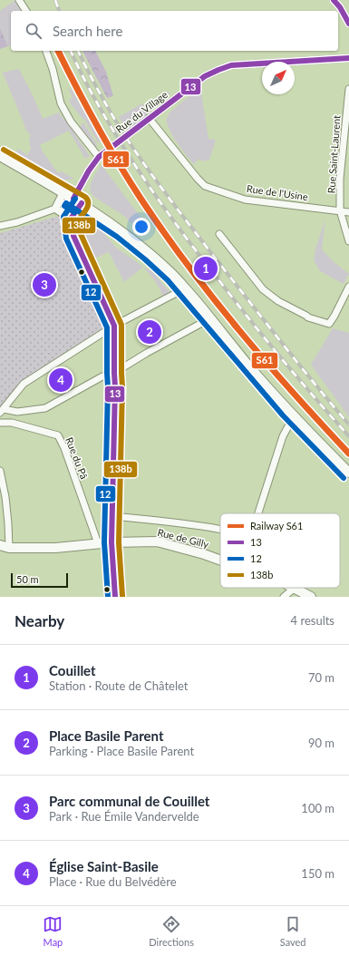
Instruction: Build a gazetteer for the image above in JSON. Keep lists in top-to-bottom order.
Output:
{
  "streets": {
    "main road": ["Rue de Gilly"],
    "street": [
      "Rue du Village",
      "Rue Saint-Laurent",
      "Rue de l'Usine",
      "Rue du Pâ"
    ]
  },
  "crossings": [
    ["Rue du Village", "Rue de l'Usine"],
    ["Rue Saint-Laurent", "Rue de l'Usine"],
    ["Rue du Pâ", "Rue de Gilly"]
  ],
  "lines": [
    "transit line 13",
    "rail line S61",
    "transit line 138b",
    "transit line 12"
  ],
  "legend": [
    "Railway S61",
    "13",
    "12",
    "138b"
  ],
  "scale_bar": "50 m",
  "north": "top right",
  "page": {
    "search": "Search here",
    "pins": [
      "1",
      "3",
      "2",
      "4"
    ],
    "scale": "50 m",
    "heading": ["Nearby", "4 results"],
    "list": [
      {
        "mark": "1",
        "name": "Couillet",
        "note": "Station · Route de Châtelet",
        "value": "70 m"
      },
      {
        "mark": "2",
        "name": "Place Basile Parent",
        "note": "Parking · Place Basile Parent",
        "value": "90 m"
      },
      {
        "mark": "3",
        "name": "Parc communal de Couillet",
        "note": "Park · Rue Émile Vandervelde",
        "value": "100 m"
      },
      {
        "mark": "4",
        "name": "Église Saint-Basile",
        "note": "Place · Rue du Belvédère",
        "value": "150 m"
      }
    ],
    "nav": ["Map", "Directions", "Saved"]
  }
}
